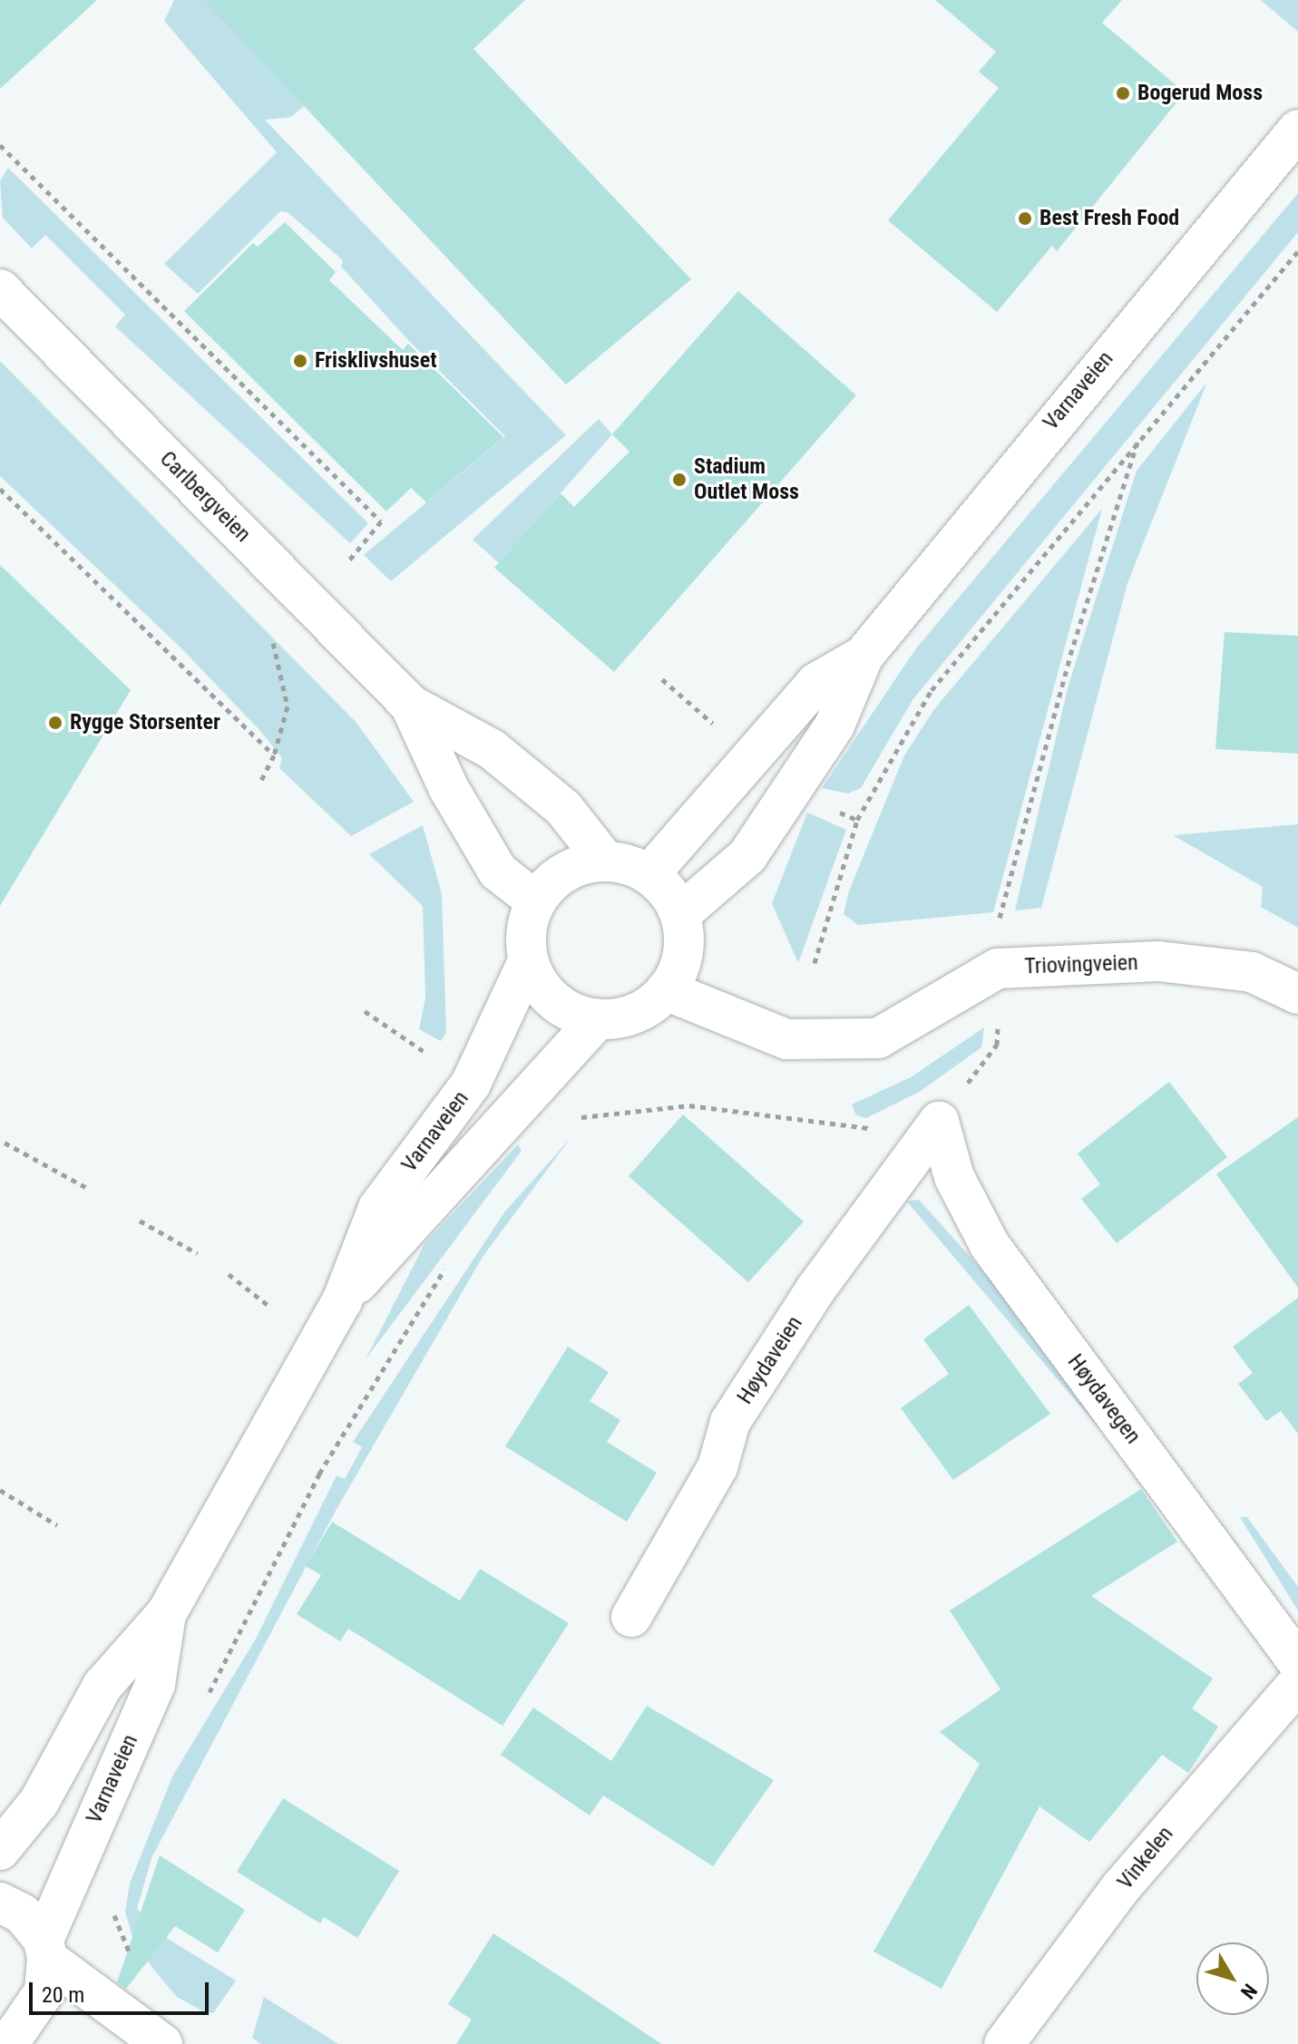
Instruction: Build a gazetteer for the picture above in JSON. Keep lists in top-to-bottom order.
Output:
{
  "streets": {
    "street": [
      "Varnaveien",
      "Carlbergveien",
      "Triovingveien",
      "Høydaveien",
      "Høydavegen",
      "Vinkelen"
    ]
  },
  "crossings": [
    ["Varnaveien", "Carlbergveien"],
    ["Varnaveien", "Triovingveien"],
    ["Carlbergveien", "Triovingveien"],
    ["Høydaveien", "Høydavegen"]
  ],
  "places": [
    "Bogerud Moss",
    "Best Fresh Food",
    "Frisklivshuset",
    "Stadium Outlet Moss",
    "Rygge Storsenter"
  ],
  "scale_bar": "20 m",
  "north": "bottom right"
}
